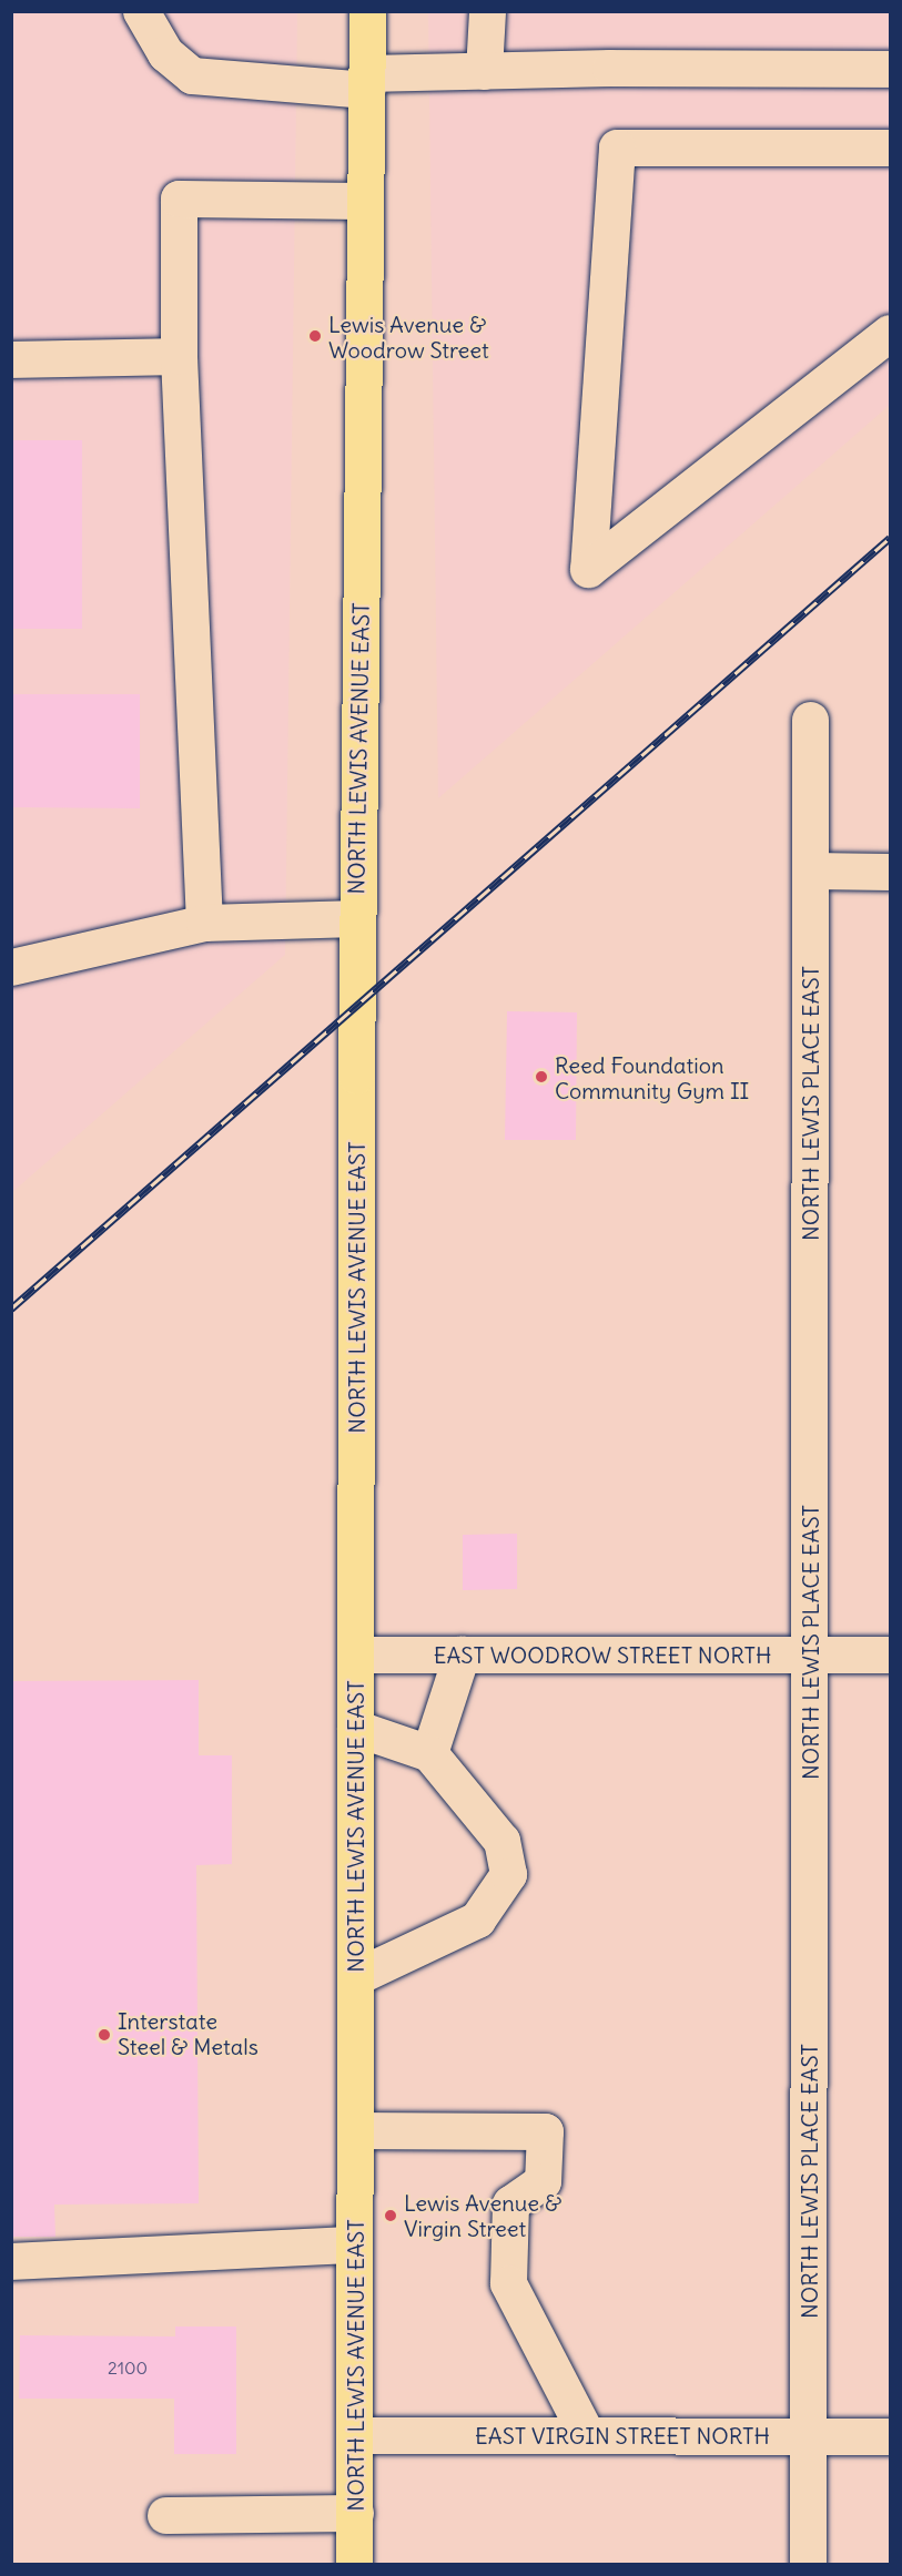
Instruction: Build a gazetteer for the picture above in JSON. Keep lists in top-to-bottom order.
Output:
{
  "streets": {
    "main road": ["NORTH LEWIS AVENUE EAST"],
    "street": ["NORTH LEWIS PLACE EAST", "EAST WOODROW STREET NORTH", "EAST VIRGIN STREET NORTH"]
  },
  "crossings": [
    ["NORTH LEWIS AVENUE EAST", "EAST WOODROW STREET NORTH"],
    ["NORTH LEWIS AVENUE EAST", "EAST VIRGIN STREET NORTH"],
    ["NORTH LEWIS PLACE EAST", "EAST WOODROW STREET NORTH"],
    ["NORTH LEWIS PLACE EAST", "EAST VIRGIN STREET NORTH"]
  ],
  "places": [
    "Lewis Avenue & Woodrow Street",
    "Reed Foundation Community Gym II",
    "Interstate Steel & Metals",
    "Lewis Avenue & Virgin Street"
  ],
  "house_numbers": ["2100"]
}
